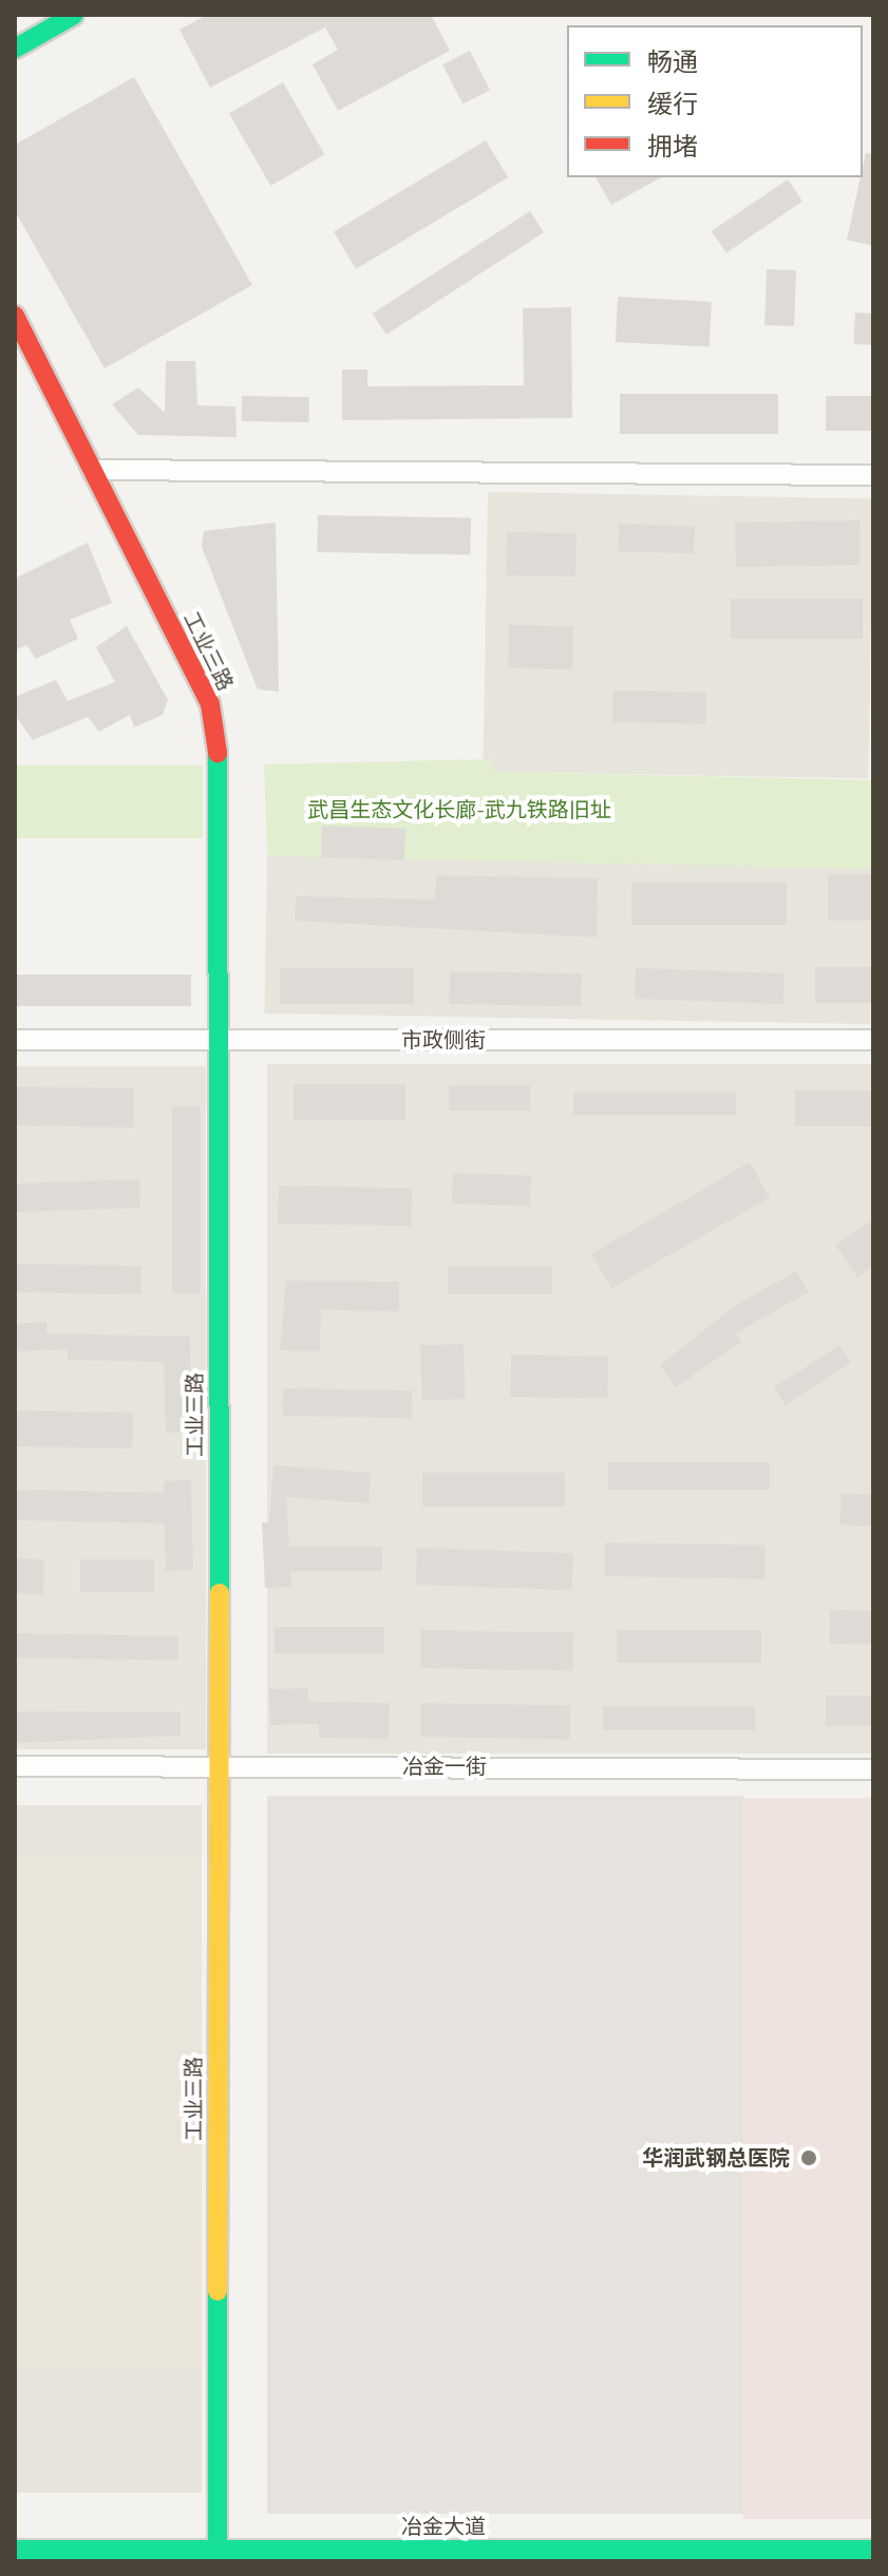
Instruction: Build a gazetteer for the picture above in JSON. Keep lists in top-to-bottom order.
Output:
{
  "streets": {
    "main road": ["工业三路", "冶金大道"],
    "street": ["市政侧街", "冶金一街"]
  },
  "crossings": [
    ["工业三路", "市政侧街"],
    ["工业三路", "冶金一街"],
    ["工业三路", "冶金大道"]
  ],
  "parks": ["武昌生态文化长廊-武九铁路旧址"],
  "places": ["华润武钢总医院"],
  "legend": ["畅通", "缓行", "拥堵"]
}
